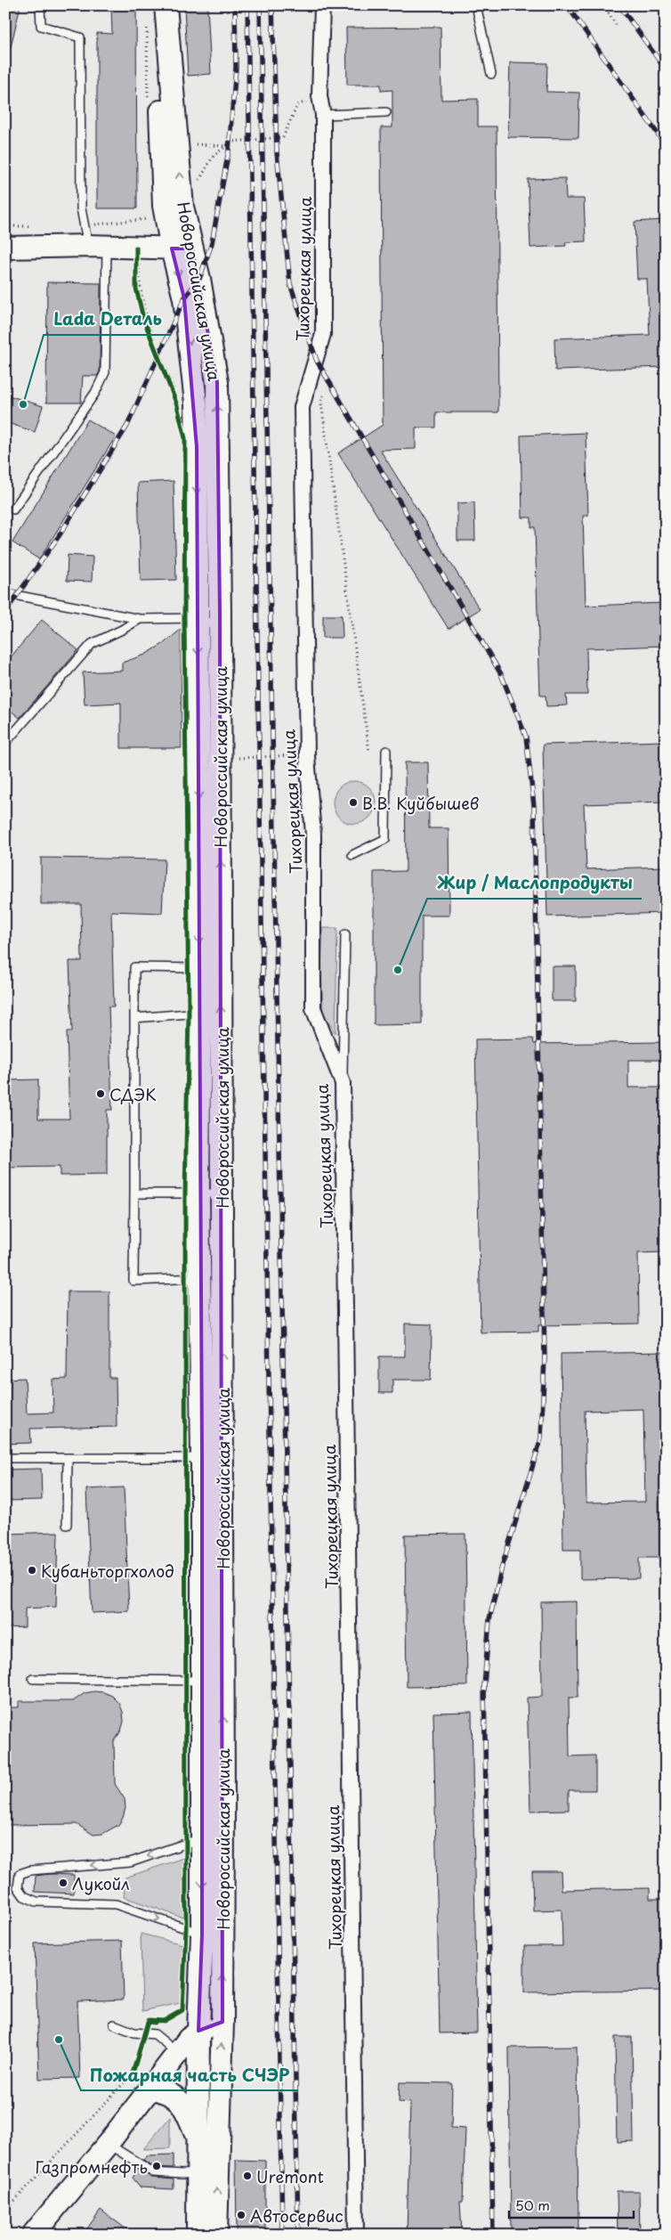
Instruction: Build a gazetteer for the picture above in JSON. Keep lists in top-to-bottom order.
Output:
{
  "streets": {
    "main road": ["Новороссийская улица"],
    "street": ["Тихорецкая улица"]
  },
  "places": [
    "Lada Dеталь",
    "В.В. Куйбышев",
    "Жир / Маслопродукты",
    "СДЭК",
    "Кубаньторгхолод",
    "Лукойл",
    "Пожарная часть СЧЭР",
    "Газпромнефть",
    "Uremont",
    "Автосервис"
  ],
  "scale_bar": "50 m"
}
